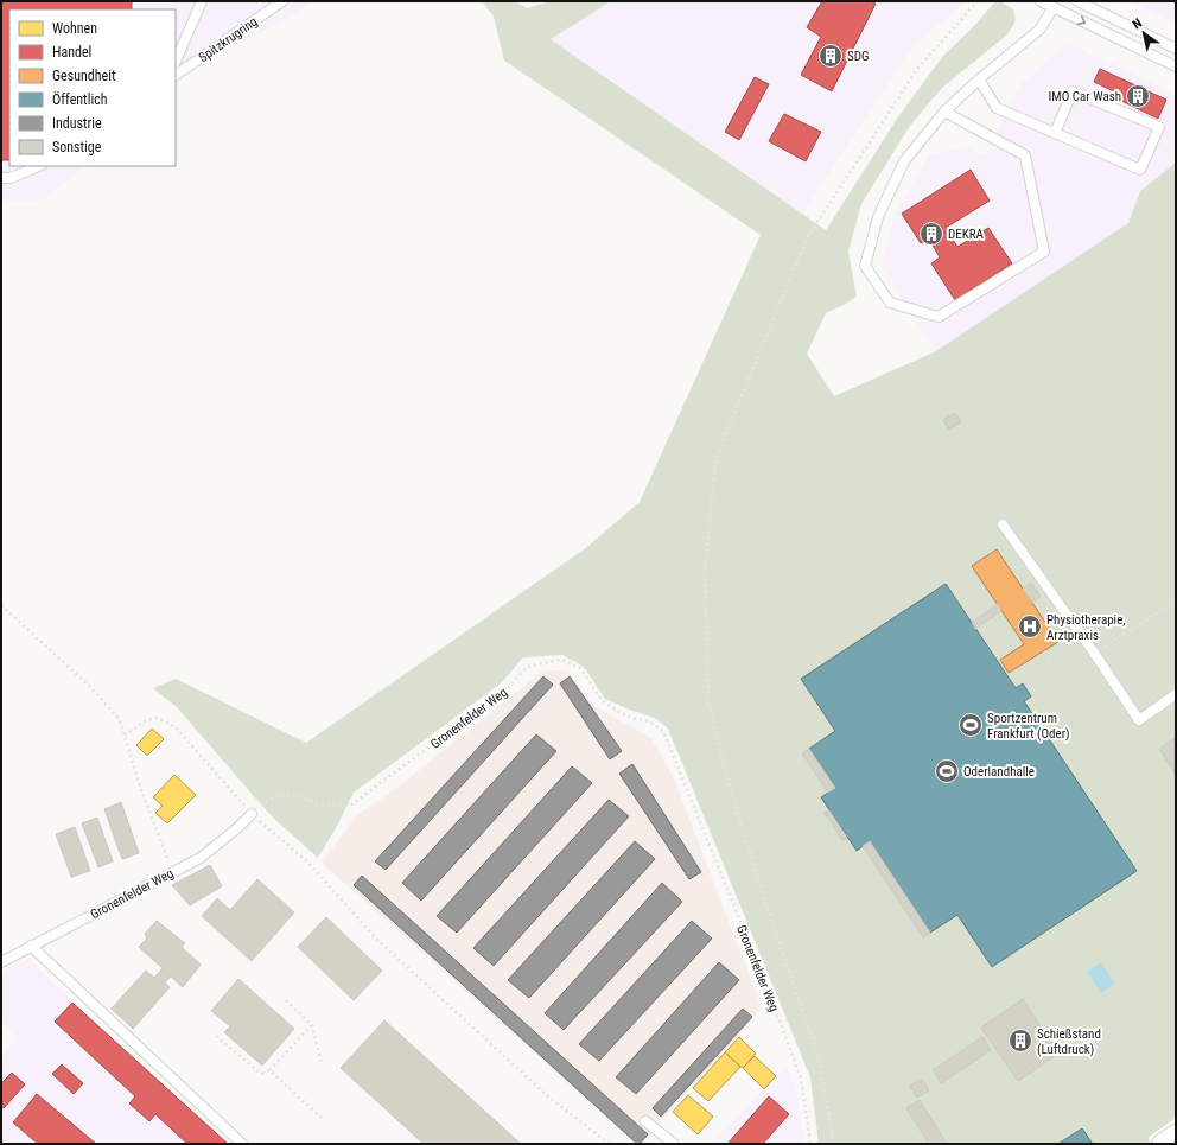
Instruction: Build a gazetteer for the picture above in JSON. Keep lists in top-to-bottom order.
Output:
{
  "streets": {
    "lane": ["Spitzkrugring", "Gronenfelder Weg"]
  },
  "places": {
    "building": [
      "SDG",
      "IMO Car Wash",
      "DEKRA",
      "Schießstand (Luftdruck)"
    ],
    "hospital": ["Physiotherapie, Arztpraxis"],
    "sports": ["Sportzentrum Frankfurt (Oder)", "Oderlandhalle"]
  },
  "legend": [
    "Wohnen",
    "Handel",
    "Gesundheit",
    "Öffentlich",
    "Industrie",
    "Sonstige"
  ],
  "north": "top left"
}
